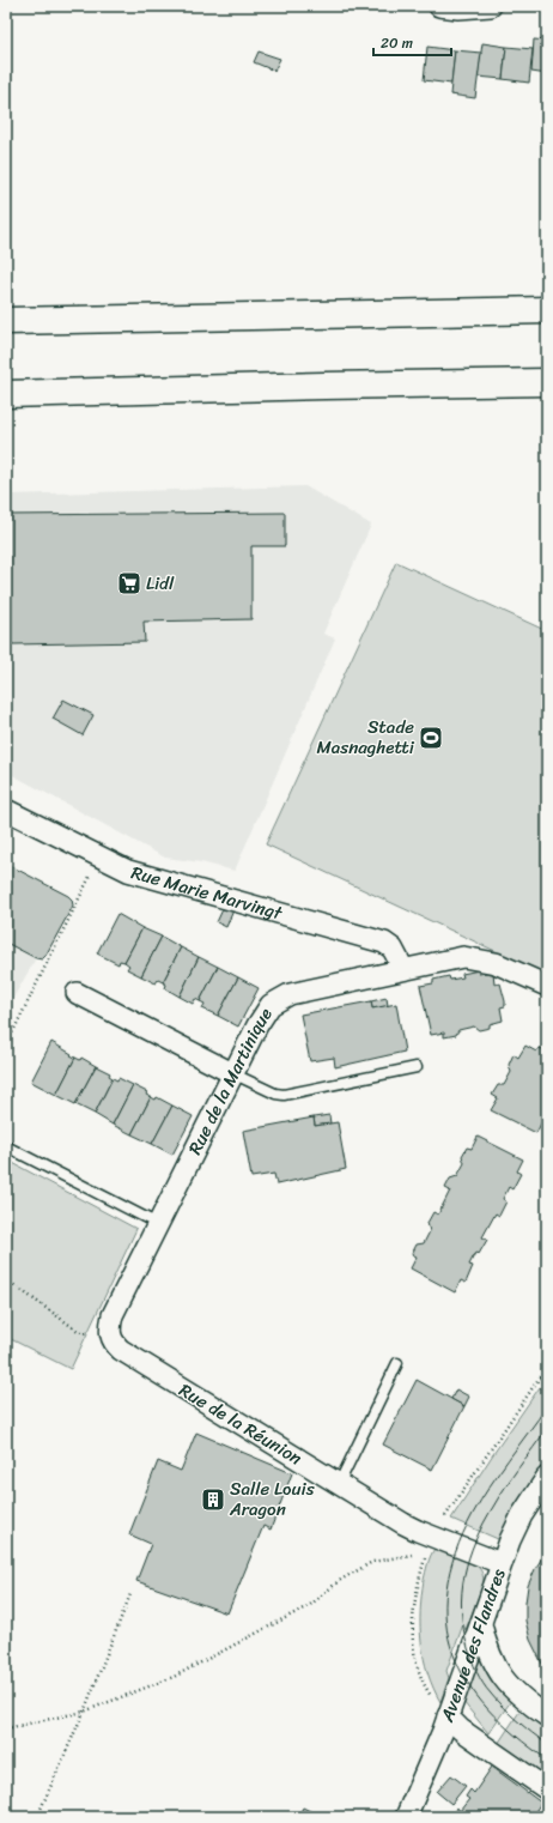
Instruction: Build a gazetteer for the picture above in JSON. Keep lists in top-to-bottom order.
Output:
{
  "streets": {
    "street": [
      "Rue Marie Marvingt",
      "Rue de la Martinique",
      "Rue de la Réunion",
      "Avenue des Flandres"
    ]
  },
  "crossings": [
    ["Rue Marie Marvingt", "Rue de la Martinique"],
    ["Rue de la Martinique", "Rue de la Réunion"],
    ["Rue de la Réunion", "Avenue des Flandres"]
  ],
  "places": {
    "supermarket": ["Lidl"],
    "sports": ["Stade Masnaghetti"],
    "building": ["Salle Louis Aragon"]
  },
  "scale_bar": "20 m"
}
